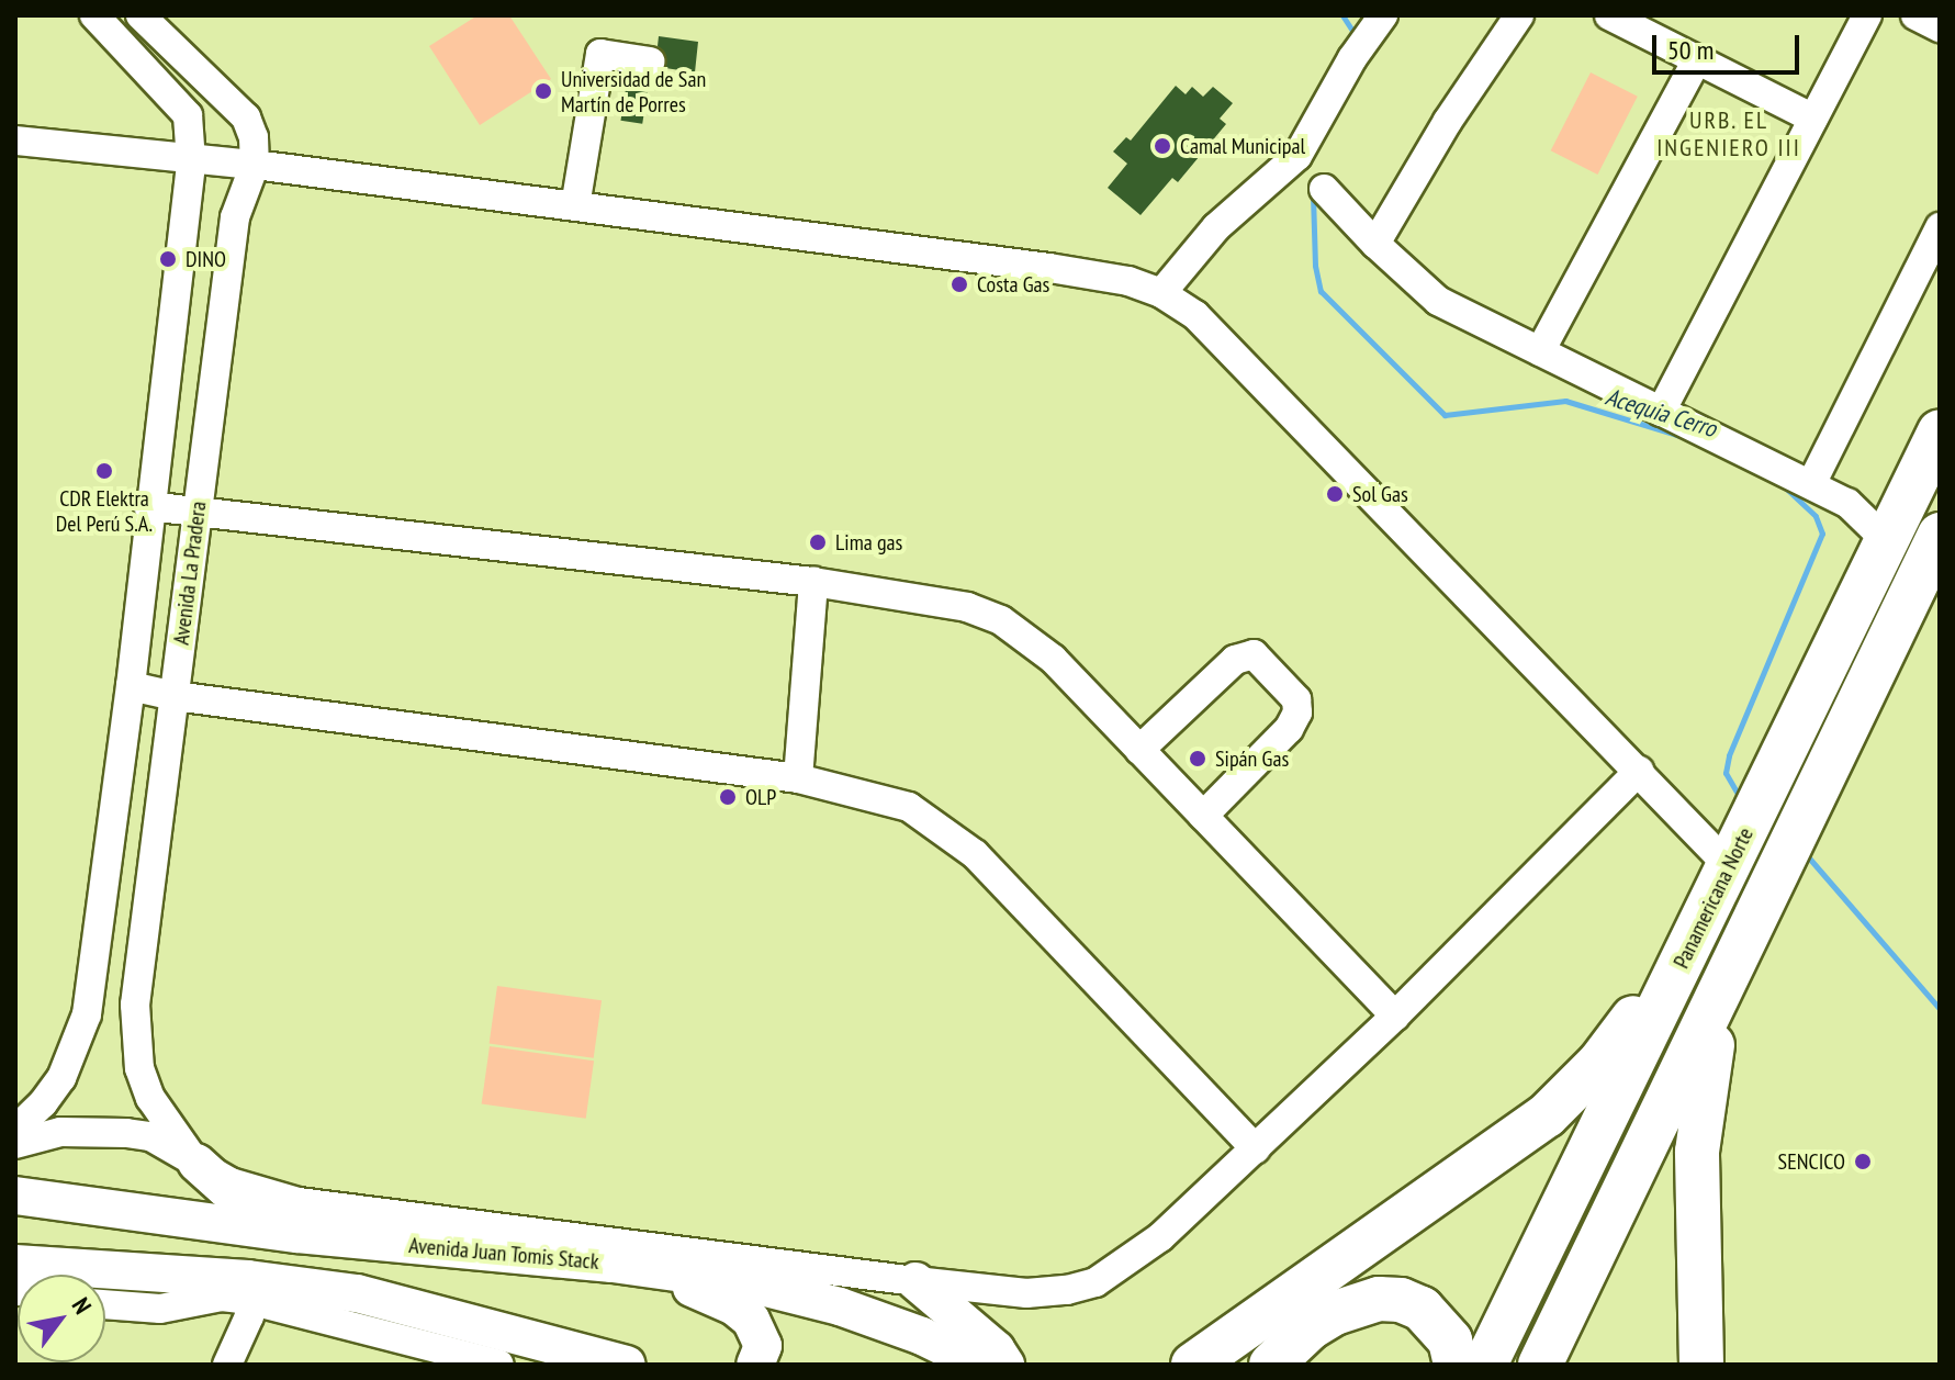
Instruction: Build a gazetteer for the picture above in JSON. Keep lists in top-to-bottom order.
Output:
{
  "streets": {
    "highway": ["Panamericana Norte"],
    "main road": ["Avenida Juan Tomis Stack"],
    "street": ["Avenida La Pradera"]
  },
  "crossings": [
    ["Avenida La Pradera", "Avenida Juan Tomis Stack"]
  ],
  "districts": ["URB. EL INGENIERO III"],
  "water": ["Acequia Cerro"],
  "places": [
    "Universidad de San Martín de Porres",
    "Camal Municipal",
    "DINO",
    "Costa Gas",
    "CDR Elektra Del Perú S.A.",
    "Sol Gas",
    "Lima gas",
    "Sipán Gas",
    "OLP",
    "SENCICO"
  ],
  "scale_bar": "50 m",
  "north": "top right"
}
